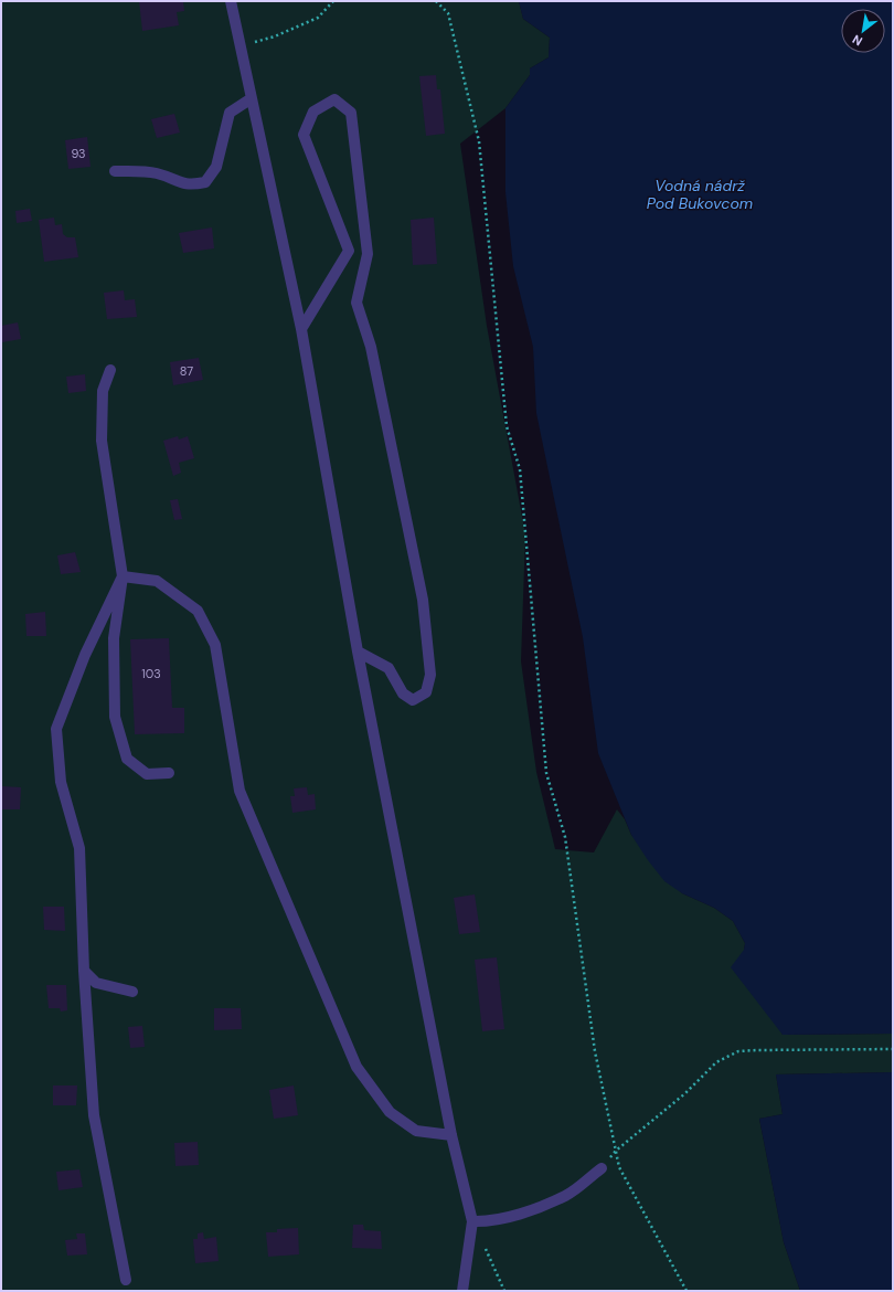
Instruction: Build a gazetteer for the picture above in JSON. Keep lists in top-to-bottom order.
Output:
{
  "water": ["Vodná nádrž Pod Bukovcom"],
  "house_numbers": ["93", "87", "103"],
  "north": "bottom left"
}
